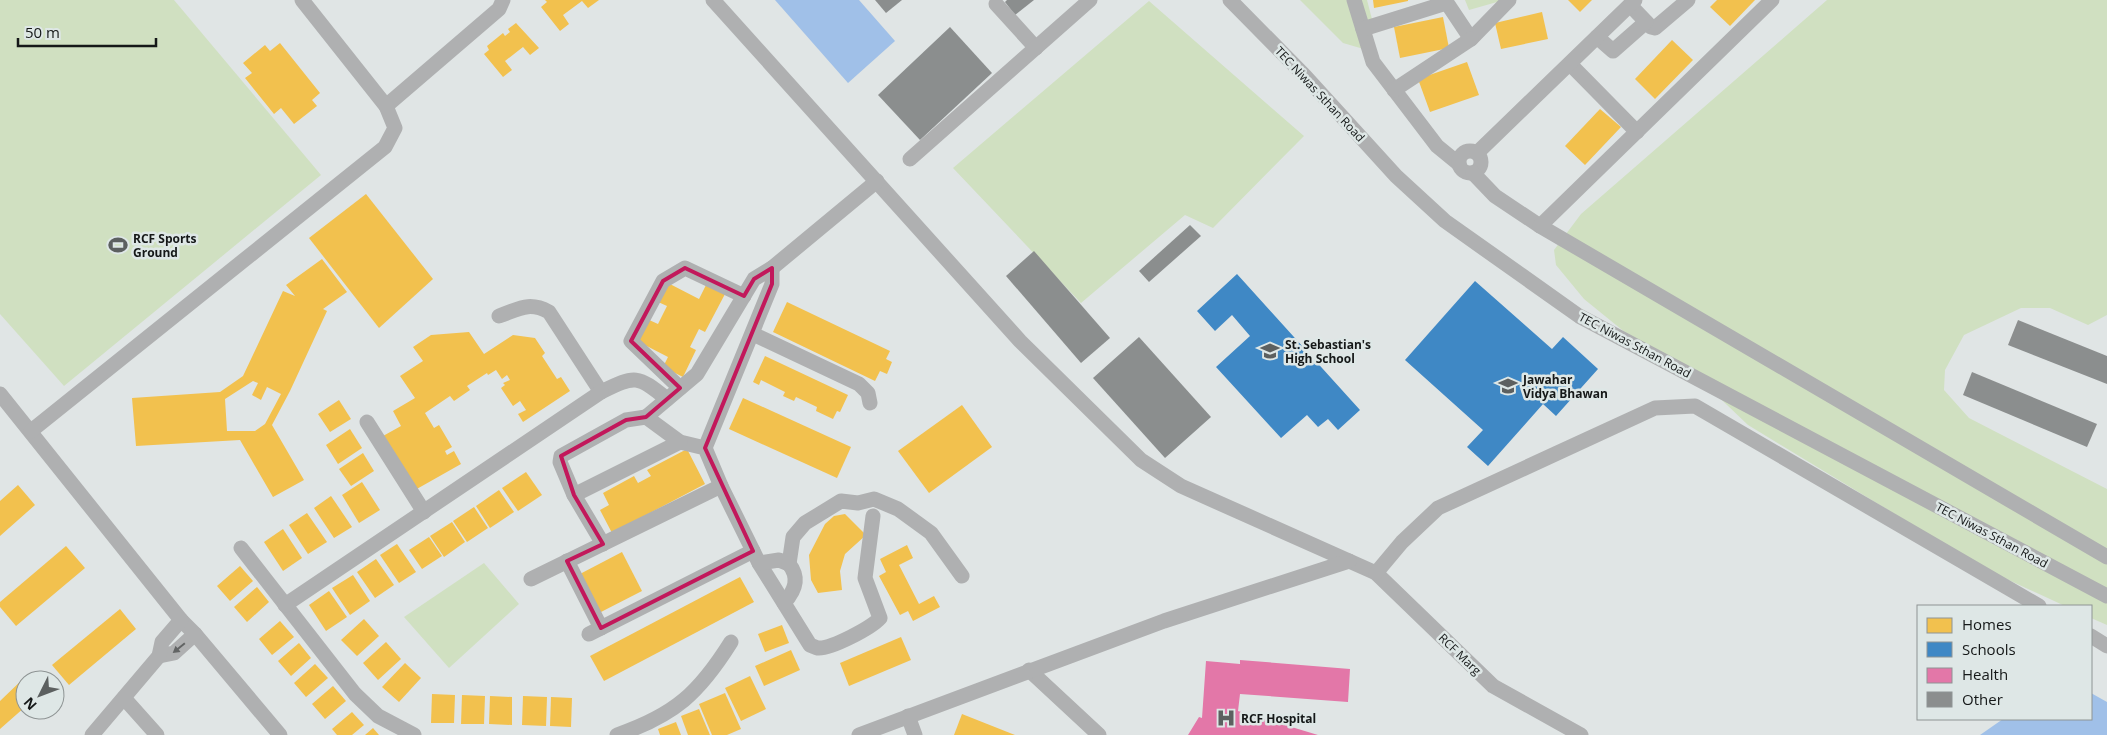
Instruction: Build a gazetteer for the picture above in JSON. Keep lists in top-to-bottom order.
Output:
{
  "streets": {
    "street": ["TEC Niwas Sthan Road", "RCF Marg"]
  },
  "places": {
    "sports": ["RCF Sports Ground"],
    "school or university": ["St. Sebastian's High School", "Jawahar Vidya Bhawan"],
    "hospital": ["RCF Hospital"]
  },
  "legend": [
    "Homes",
    "Schools",
    "Health",
    "Other"
  ],
  "scale_bar": "50 m",
  "north": "bottom left"
}
